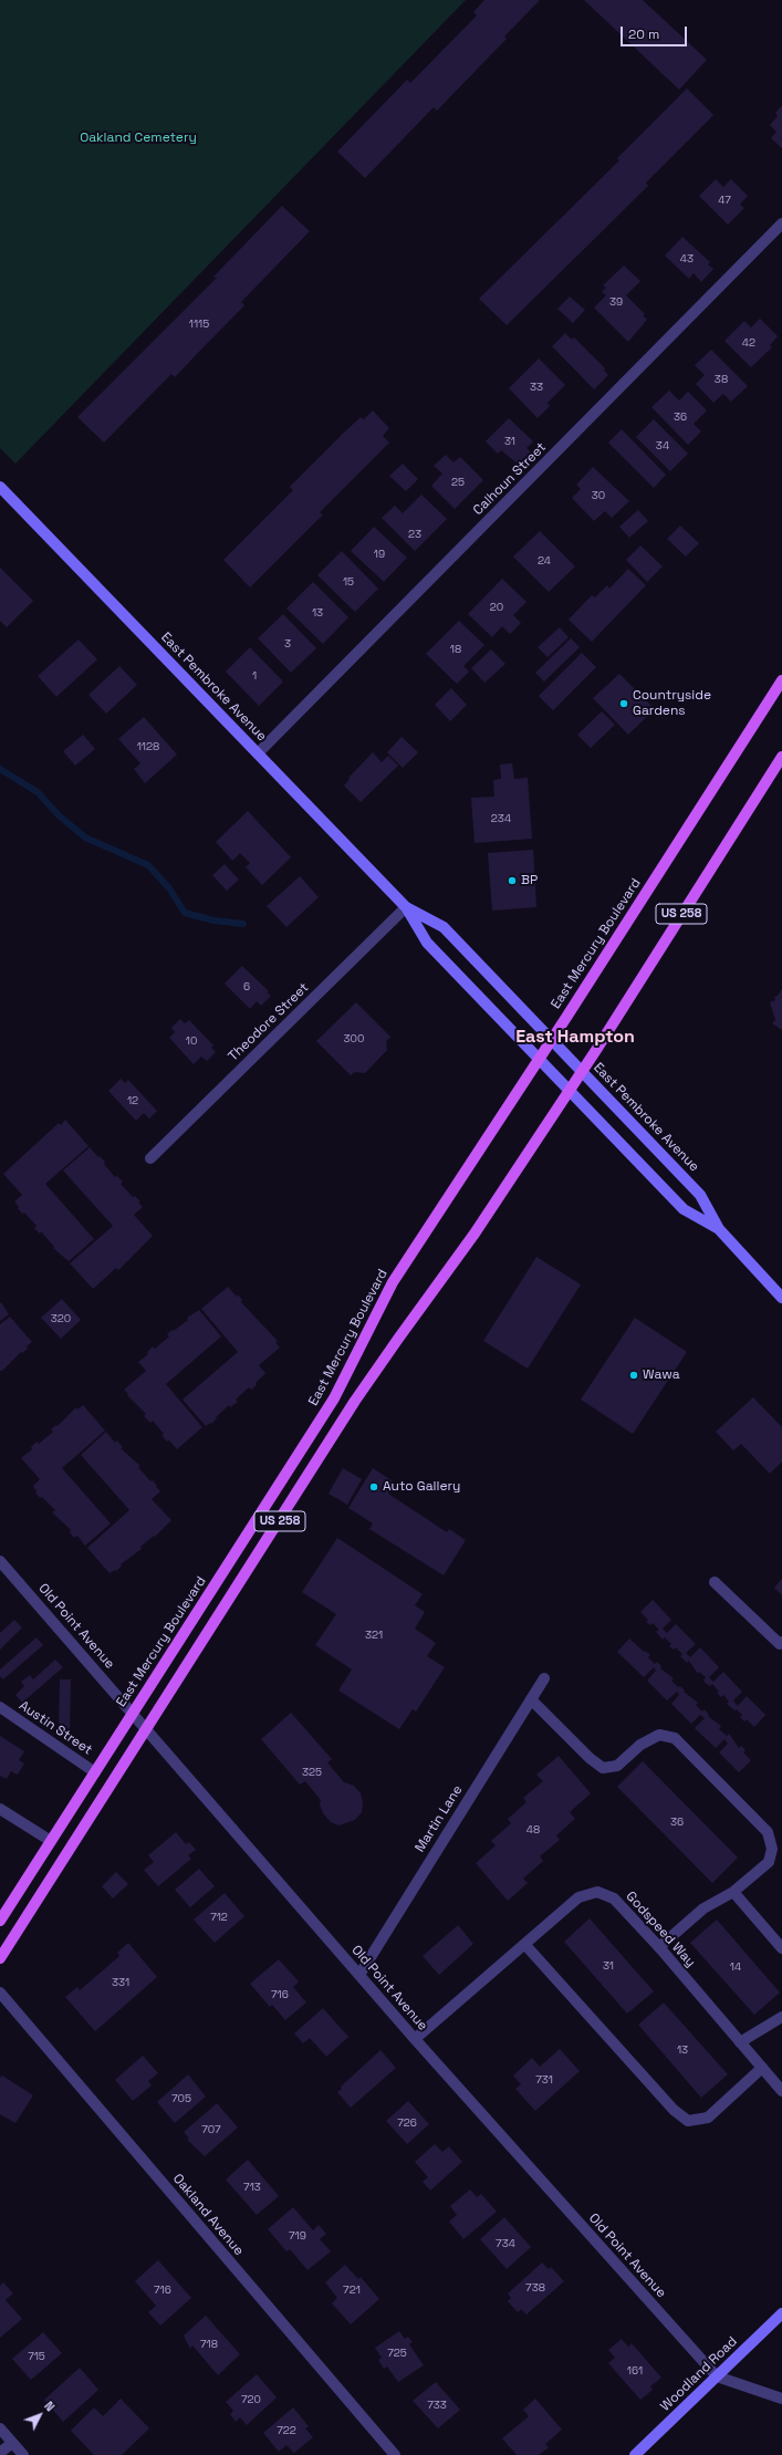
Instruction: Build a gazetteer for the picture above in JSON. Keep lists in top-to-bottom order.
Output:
{
  "streets": {
    "main road": [
      "East Pembroke Avenue",
      "US 258",
      "East Mercury Boulevard",
      "Woodland Road"
    ],
    "street": [
      "Calhoun Street",
      "Theodore Street",
      "Old Point Avenue",
      "Austin Street",
      "Martin Lane",
      "Godspeed Way",
      "Oakland Avenue"
    ]
  },
  "crossings": [
    ["Calhoun Street", "East Pembroke Avenue"],
    ["East Pembroke Avenue", "US 258"],
    ["East Pembroke Avenue", "East Mercury Boulevard"],
    ["East Pembroke Avenue", "Theodore Street"],
    ["US 258", "Old Point Avenue"],
    ["East Mercury Boulevard", "Old Point Avenue"],
    ["East Mercury Boulevard", "Austin Street"],
    ["Old Point Avenue", "Martin Lane"],
    ["Old Point Avenue", "Godspeed Way"],
    ["Old Point Avenue", "Woodland Road"]
  ],
  "districts": ["East Hampton"],
  "parks": ["Oakland Cemetery"],
  "places": [
    "Countryside Gardens",
    "BP",
    "Wawa",
    "Auto Gallery"
  ],
  "house_numbers": [
    "47",
    "43",
    "39",
    "1115",
    "42",
    "38",
    "33",
    "36",
    "31",
    "34",
    "25",
    "30",
    "23",
    "19",
    "24",
    "15",
    "20",
    "13",
    "3",
    "18",
    "1",
    "1128",
    "234",
    "6",
    "300",
    "10",
    "12",
    "320",
    "321",
    "325",
    "36",
    "48",
    "712",
    "31",
    "14",
    "331",
    "716",
    "13",
    "731",
    "705",
    "726",
    "707",
    "713",
    "719",
    "734",
    "738",
    "716",
    "721",
    "718",
    "725",
    "715",
    "161",
    "720",
    "733",
    "722"
  ],
  "scale_bar": "20 m",
  "north": "top right"
}
